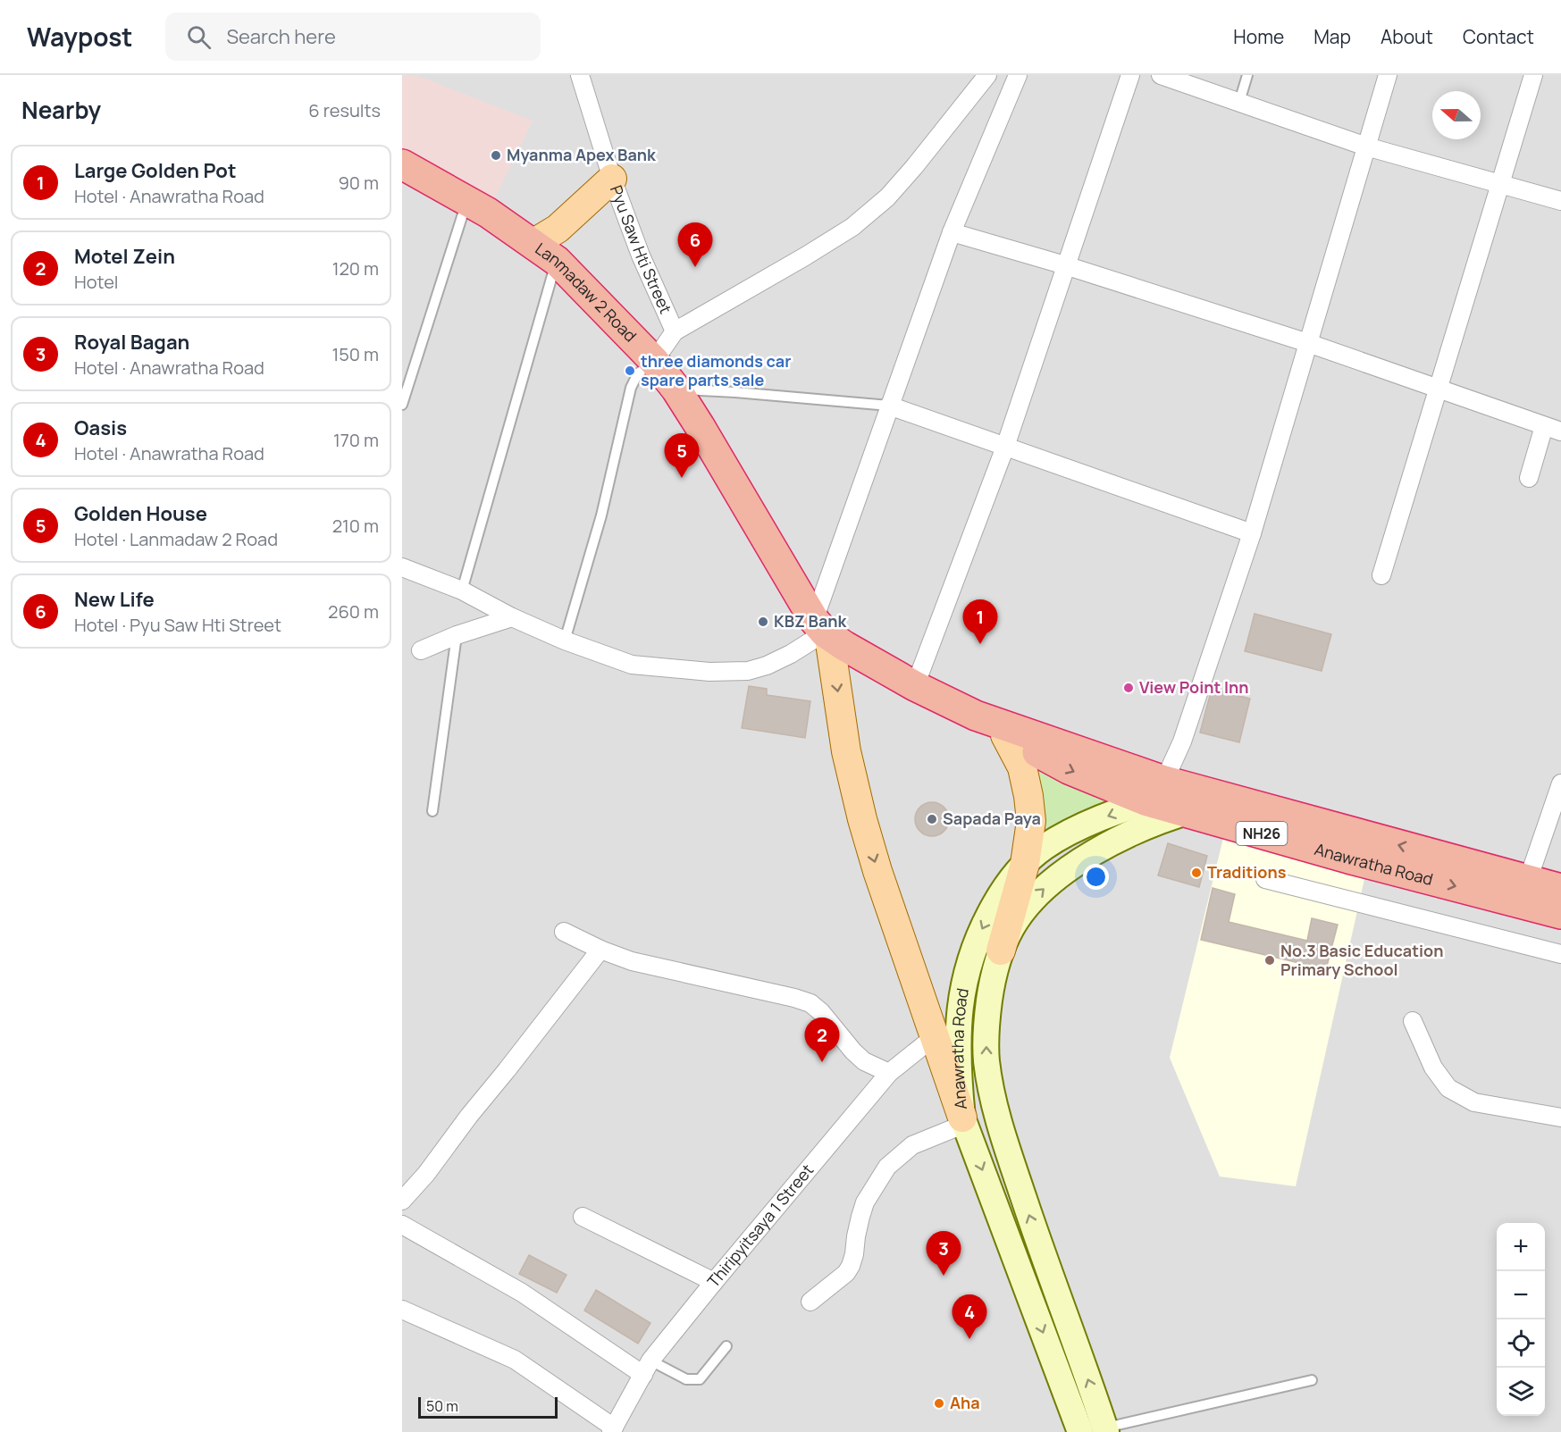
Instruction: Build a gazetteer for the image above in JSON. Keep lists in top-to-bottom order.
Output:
{
  "streets": {
    "highway": ["Lanmadaw 2 Road", "NH26", "Anawratha Road"],
    "street": ["Pyu Saw Hti Street", "Thiripyitsaya 1 Street"]
  },
  "crossings": [
    ["Lanmadaw 2 Road", "NH26"],
    ["NH26", "Anawratha Road"]
  ],
  "places": [
    "Myanma Apex Bank",
    "three diamonds car spare parts sale",
    "KBZ Bank",
    "View Point Inn",
    "Sapada Paya",
    "Traditions",
    "No.3 Basic Education Primary School",
    "Aha"
  ],
  "scale_bar": "50 m",
  "north": "left",
  "page": {
    "header": "Waypost",
    "search": "Search here",
    "nav": [
      "Home",
      "Map",
      "About",
      "Contact"
    ],
    "heading": ["Nearby", "6 results"],
    "list": [
      {
        "mark": "1",
        "name": "Large Golden Pot",
        "note": "Hotel · Anawratha Road",
        "value": "90 m"
      },
      {
        "mark": "2",
        "name": "Motel Zein",
        "note": "Hotel",
        "value": "120 m"
      },
      {
        "mark": "3",
        "name": "Royal Bagan",
        "note": "Hotel · Anawratha Road",
        "value": "150 m"
      },
      {
        "mark": "4",
        "name": "Oasis",
        "note": "Hotel · Anawratha Road",
        "value": "170 m"
      },
      {
        "mark": "5",
        "name": "Golden House",
        "note": "Hotel · Lanmadaw 2 Road",
        "value": "210 m"
      },
      {
        "mark": "6",
        "name": "New Life",
        "note": "Hotel · Pyu Saw Hti Street",
        "value": "260 m"
      }
    ],
    "pins": [
      "6",
      "5",
      "1",
      "2",
      "3",
      "4"
    ],
    "map_buttons": ["+", "−"],
    "scale": "50 m"
  }
}
